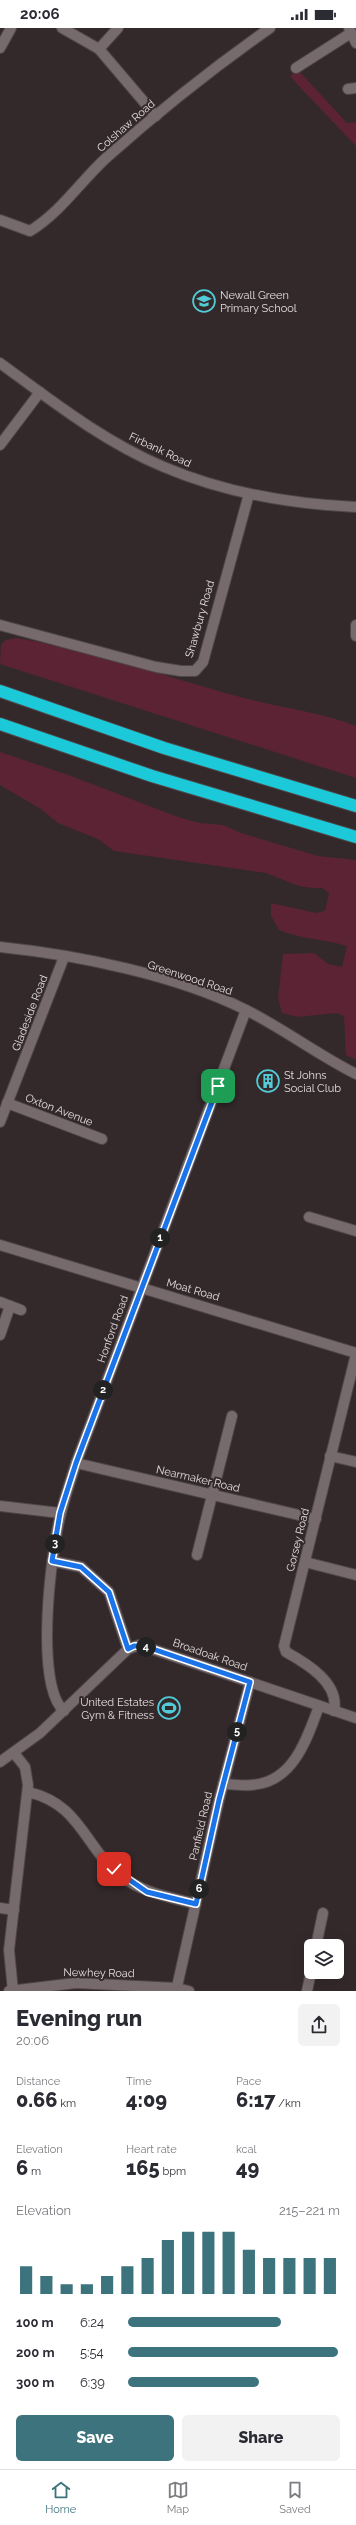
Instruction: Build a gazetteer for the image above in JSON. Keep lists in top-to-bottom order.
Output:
{
  "streets": {
    "street": [
      "Colshaw Road",
      "Firbank Road",
      "Shawbury Road",
      "Greenwood Road",
      "Gladeside Road",
      "Oxton Avenue",
      "Moat Road",
      "Honford Road",
      "Nearmaker Road",
      "Gorsey Road",
      "Broadoak Road",
      "Panfield Road",
      "Newhey Road"
    ]
  },
  "crossings": [
    ["Firbank Road", "Shawbury Road"],
    ["Greenwood Road", "Gladeside Road"],
    ["Greenwood Road", "Honford Road"],
    ["Gladeside Road", "Oxton Avenue"],
    ["Moat Road", "Honford Road"],
    ["Moat Road", "Gorsey Road"],
    ["Honford Road", "Nearmaker Road"],
    ["Nearmaker Road", "Gorsey Road"],
    ["Gorsey Road", "Broadoak Road"],
    ["Broadoak Road", "Panfield Road"],
    ["Panfield Road", "Newhey Road"]
  ],
  "places": {
    "school or university": ["Newall Green Primary School"],
    "building": ["St Johns Social Club"],
    "sports": ["United Estates Gym & Fitness"]
  },
  "page": {
    "status": "20:06",
    "pins": [
      "1",
      "2",
      "3",
      "4",
      "5",
      "6"
    ],
    "heading": ["Evening run", "20:06"],
    "stats": [
      ["Distance", "0.66 km"],
      ["Time", "4:09"],
      ["Pace", "6:17 /km"],
      ["Elevation", "6 m"],
      ["Heart rate", "165 bpm"],
      ["kcal", "49"]
    ],
    "chart": ["Elevation", "215–221 m"],
    "list": [
      {
        "name": "100 m",
        "note": "6:24"
      },
      {
        "name": "200 m",
        "note": "5:54"
      },
      {
        "name": "300 m",
        "note": "6:39"
      }
    ],
    "buttons": ["Save", "Share"],
    "tabs": ["Home", "Map", "Saved"]
  }
}
